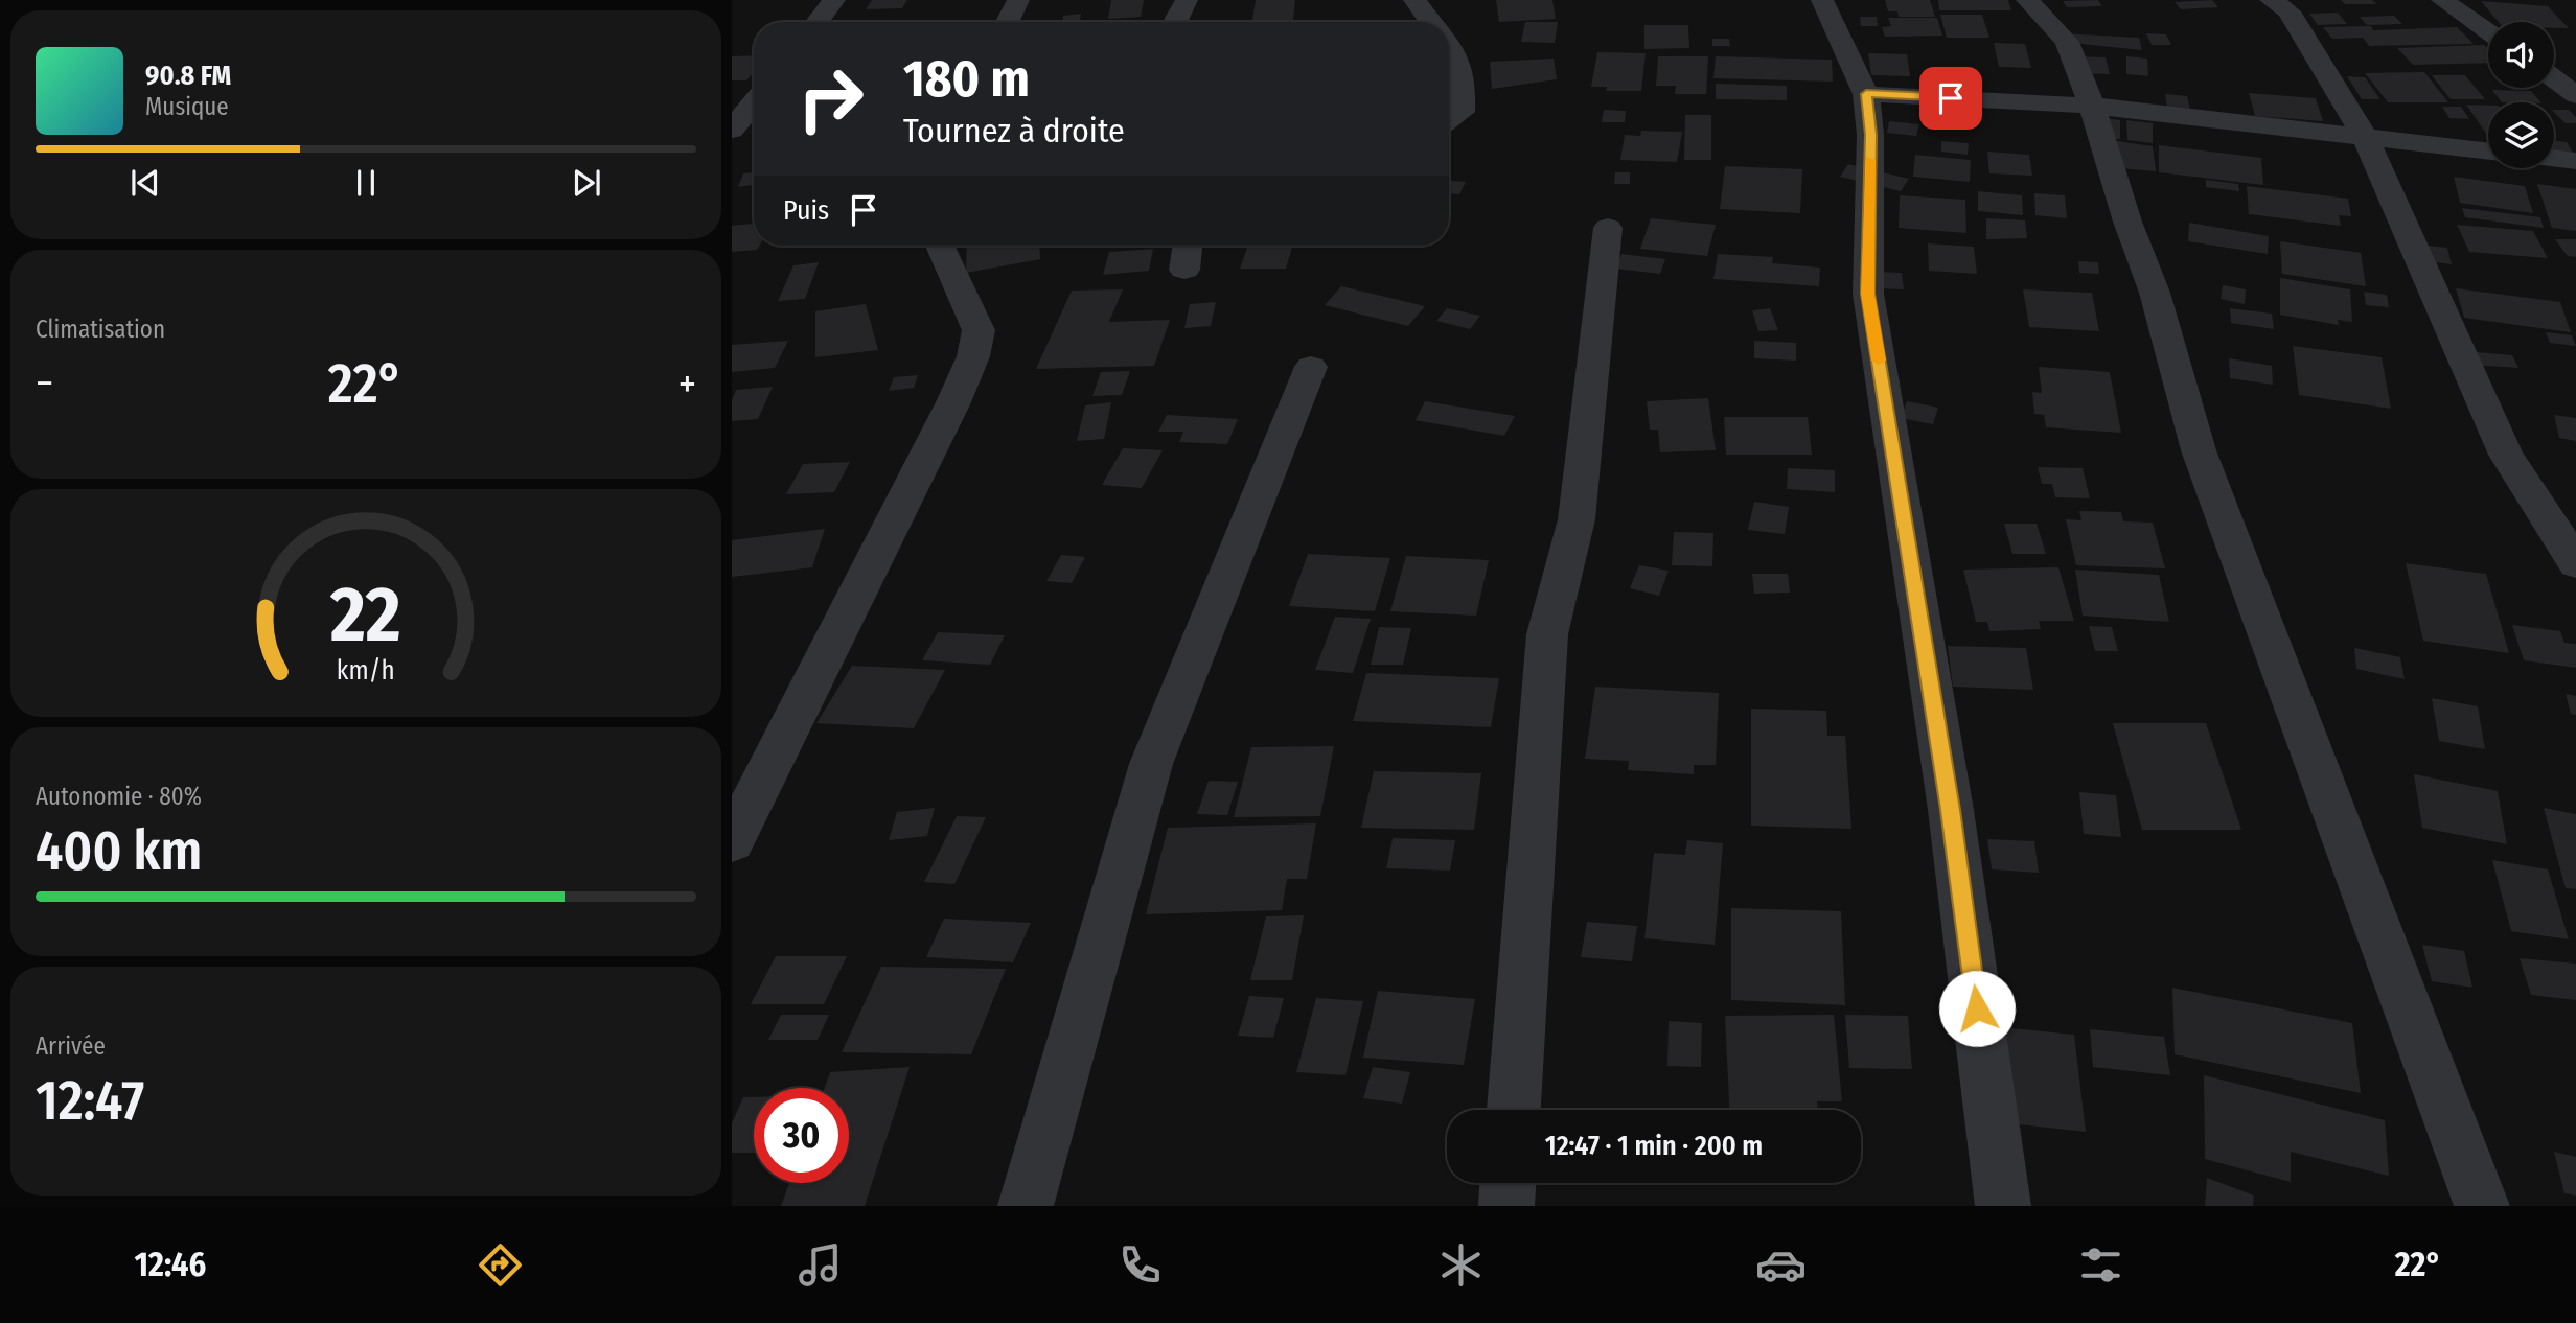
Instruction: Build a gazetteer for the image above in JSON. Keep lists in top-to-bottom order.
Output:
{
  "page": {
    "turn": ["180 m", "Tournez à droite"],
    "song": ["90.8 FM", "Musique"],
    "then": "Puis",
    "tile": [
      "Climatisation",
      ["Autonomie · 80%", "400 km"],
      ["Arrivée", "12:47"]
    ],
    "heat": ["−", "22°", "+"],
    "limit": "30",
    "trip": "12:47 · 1 min · 200 m",
    "tabs": ["12:46", "22°"],
    "gauge": ["22", "km/h"]
  }
}
